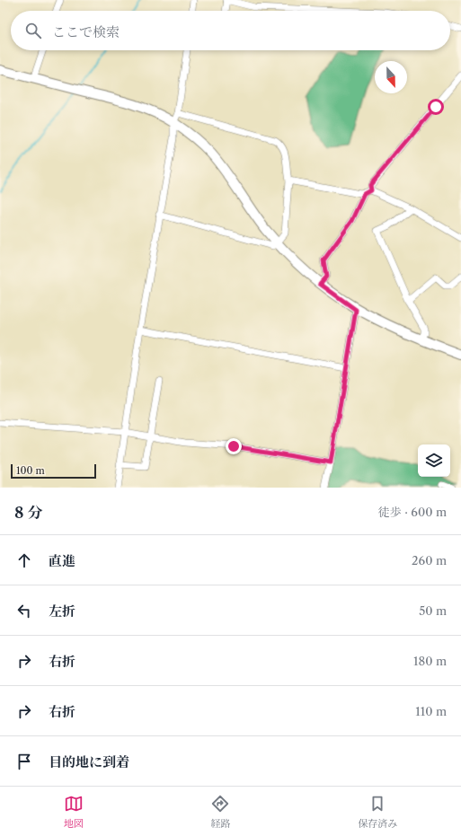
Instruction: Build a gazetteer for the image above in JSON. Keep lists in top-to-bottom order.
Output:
{
  "scale_bar": "100 m",
  "north": "bottom",
  "page": {
    "search": "ここで検索",
    "scale": "100 m",
    "heading": ["8 分", "徒歩 · 600 m"],
    "list": [
      ["直進", "260 m"],
      ["左折", "50 m"],
      ["右折", "180 m"],
      ["右折", "110 m"],
      "目的地に到着"
    ],
    "nav": ["地図", "経路", "保存済み"]
  }
}
